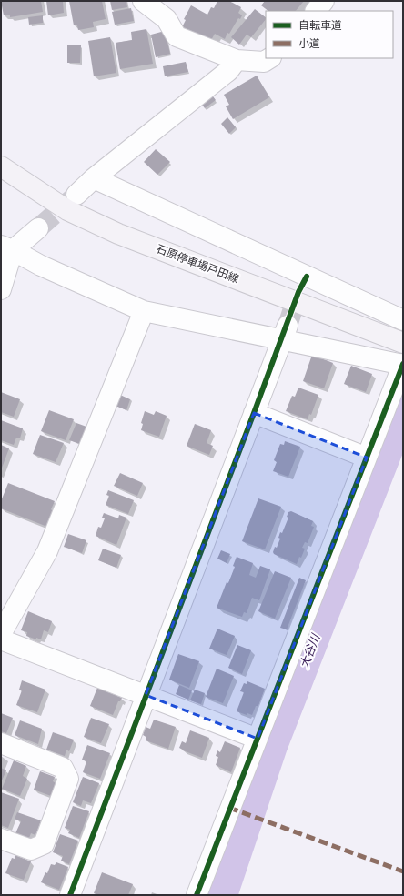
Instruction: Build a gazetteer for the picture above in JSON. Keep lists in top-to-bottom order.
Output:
{
  "streets": {
    "main road": ["石原停車場戸田線"]
  },
  "water": ["大谷川"],
  "legend": ["自転車道", "小道"]
}
